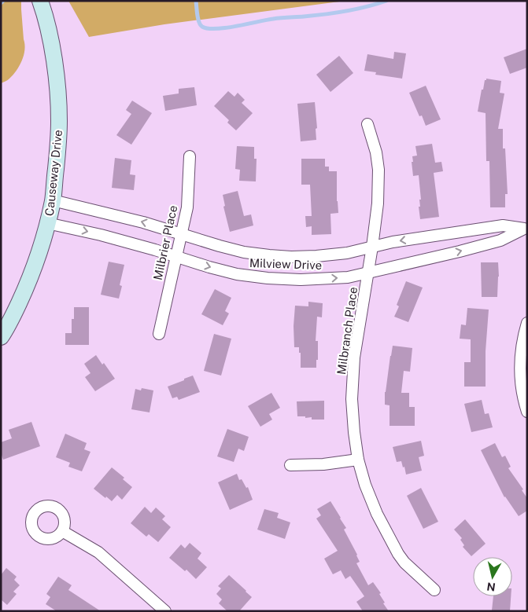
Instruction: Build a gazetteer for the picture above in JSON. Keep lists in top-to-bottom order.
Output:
{
  "streets": {
    "street": [
      "Causeway Drive",
      "Milbrier Place",
      "Milview Drive",
      "Milbranch Place"
    ]
  },
  "crossings": [
    ["Causeway Drive", "Milview Drive"],
    ["Milbrier Place", "Milview Drive"],
    ["Milview Drive", "Milbranch Place"]
  ],
  "north": "bottom"
}
